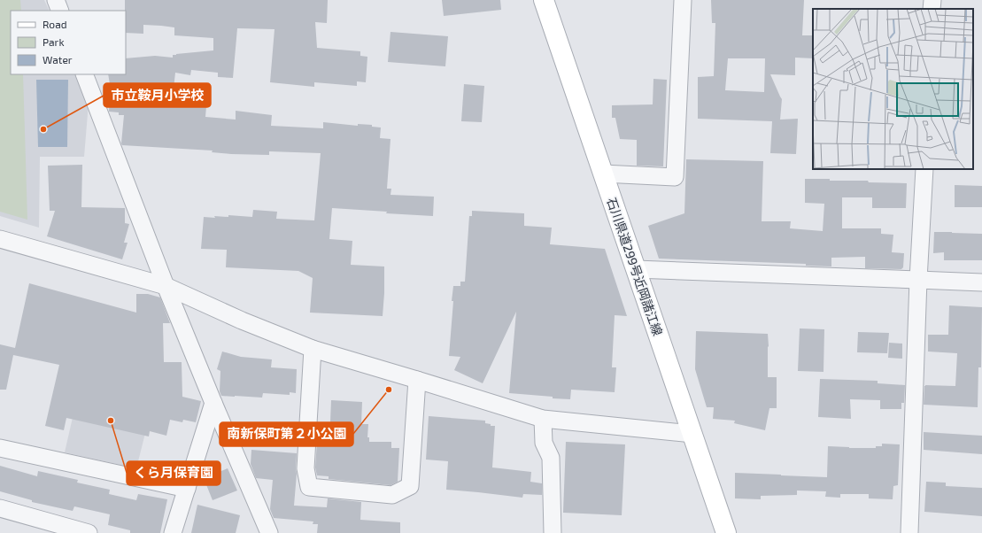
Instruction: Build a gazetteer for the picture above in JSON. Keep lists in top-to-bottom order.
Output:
{
  "streets": {
    "main road": ["石川県道299号近岡諸江線"]
  },
  "places": ["市立鞍月小学校", "南新保町第２小公園", "くら月保育園"],
  "legend": ["Road", "Park", "Water"]
}
